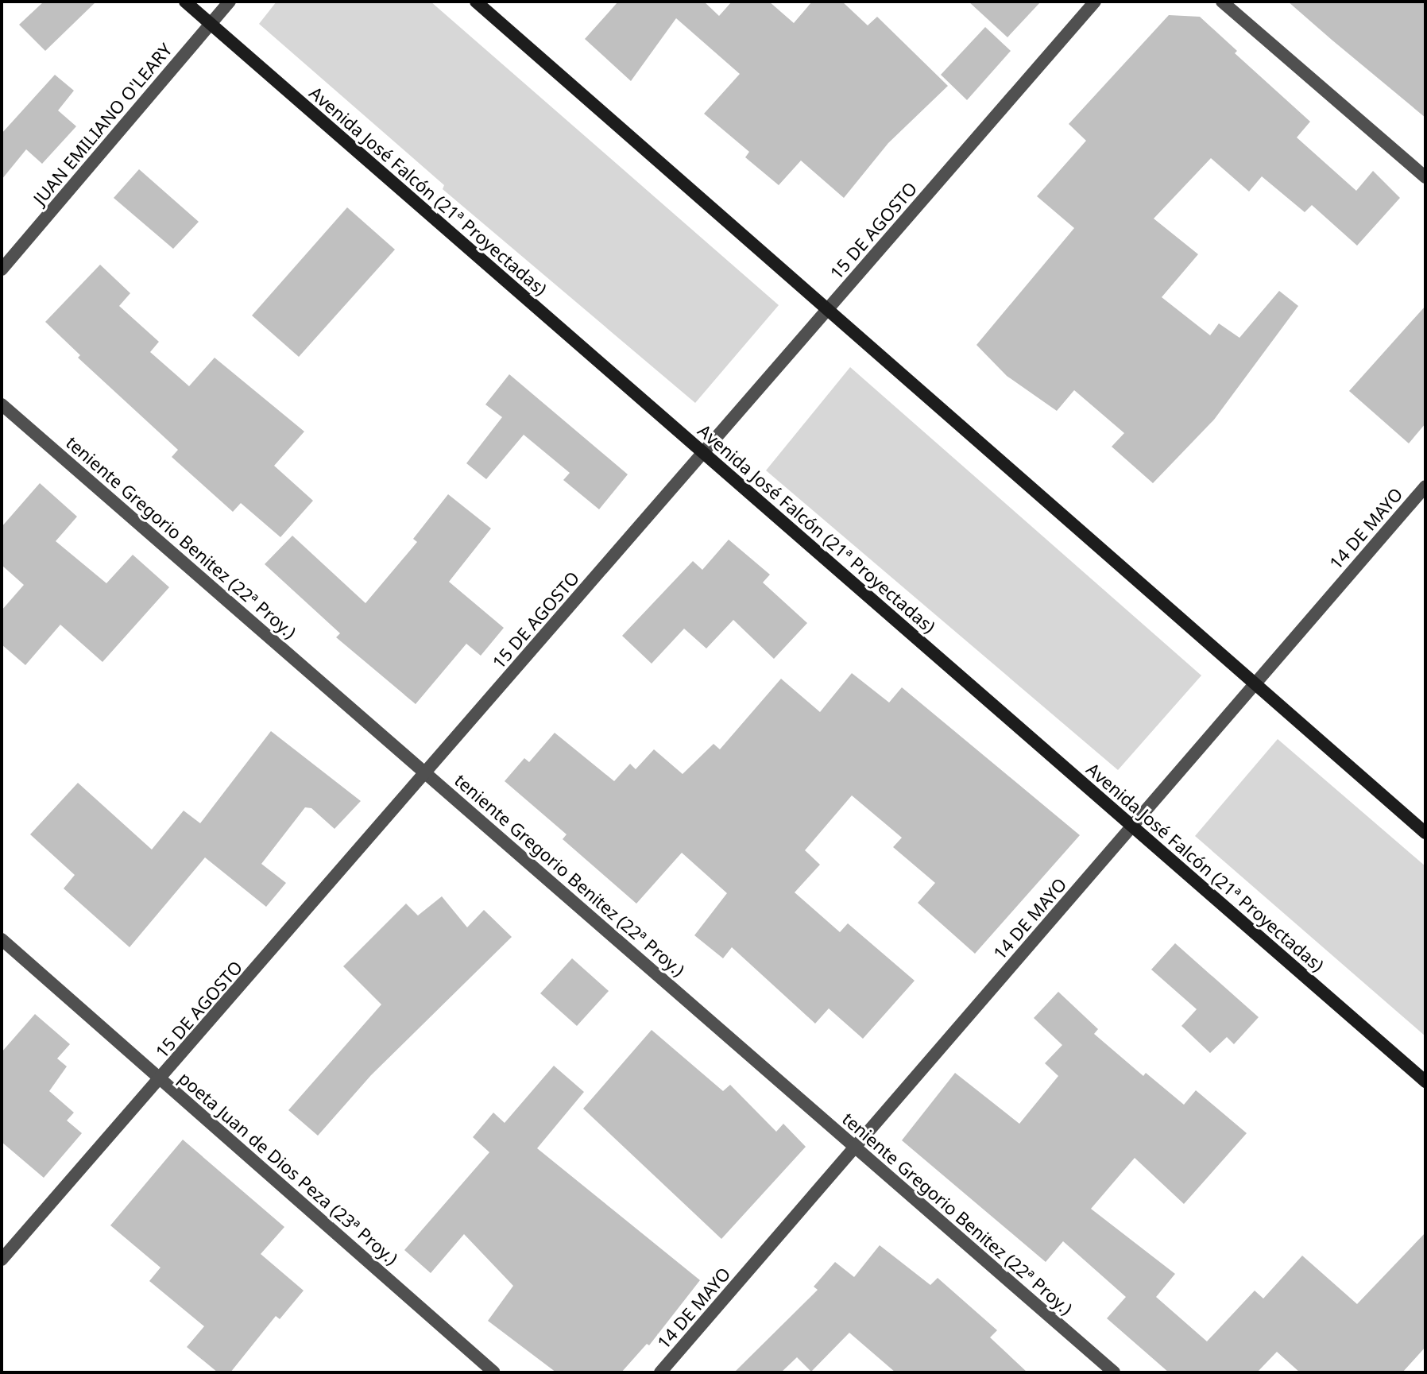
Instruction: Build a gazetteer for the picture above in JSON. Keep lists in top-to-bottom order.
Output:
{
  "streets": {
    "main road": ["Avenida José Falcón (21ª Proyectadas)"],
    "street": [
      "JUAN EMILIANO O'LEARY",
      "15 DE AGOSTO",
      "14 DE MAYO",
      "teniente Gregorio Benitez (22ª Proy.)",
      "poeta Juan de Dios Peza (23ª Proy.)"
    ]
  },
  "crossings": [
    ["JUAN EMILIANO O'LEARY", "Avenida José Falcón (21ª Proyectadas)"],
    ["Avenida José Falcón (21ª Proyectadas)", "15 DE AGOSTO"],
    ["Avenida José Falcón (21ª Proyectadas)", "14 DE MAYO"],
    ["15 DE AGOSTO", "teniente Gregorio Benitez (22ª Proy.)"],
    ["15 DE AGOSTO", "poeta Juan de Dios Peza (23ª Proy.)"],
    ["14 DE MAYO", "teniente Gregorio Benitez (22ª Proy.)"]
  ]
}
